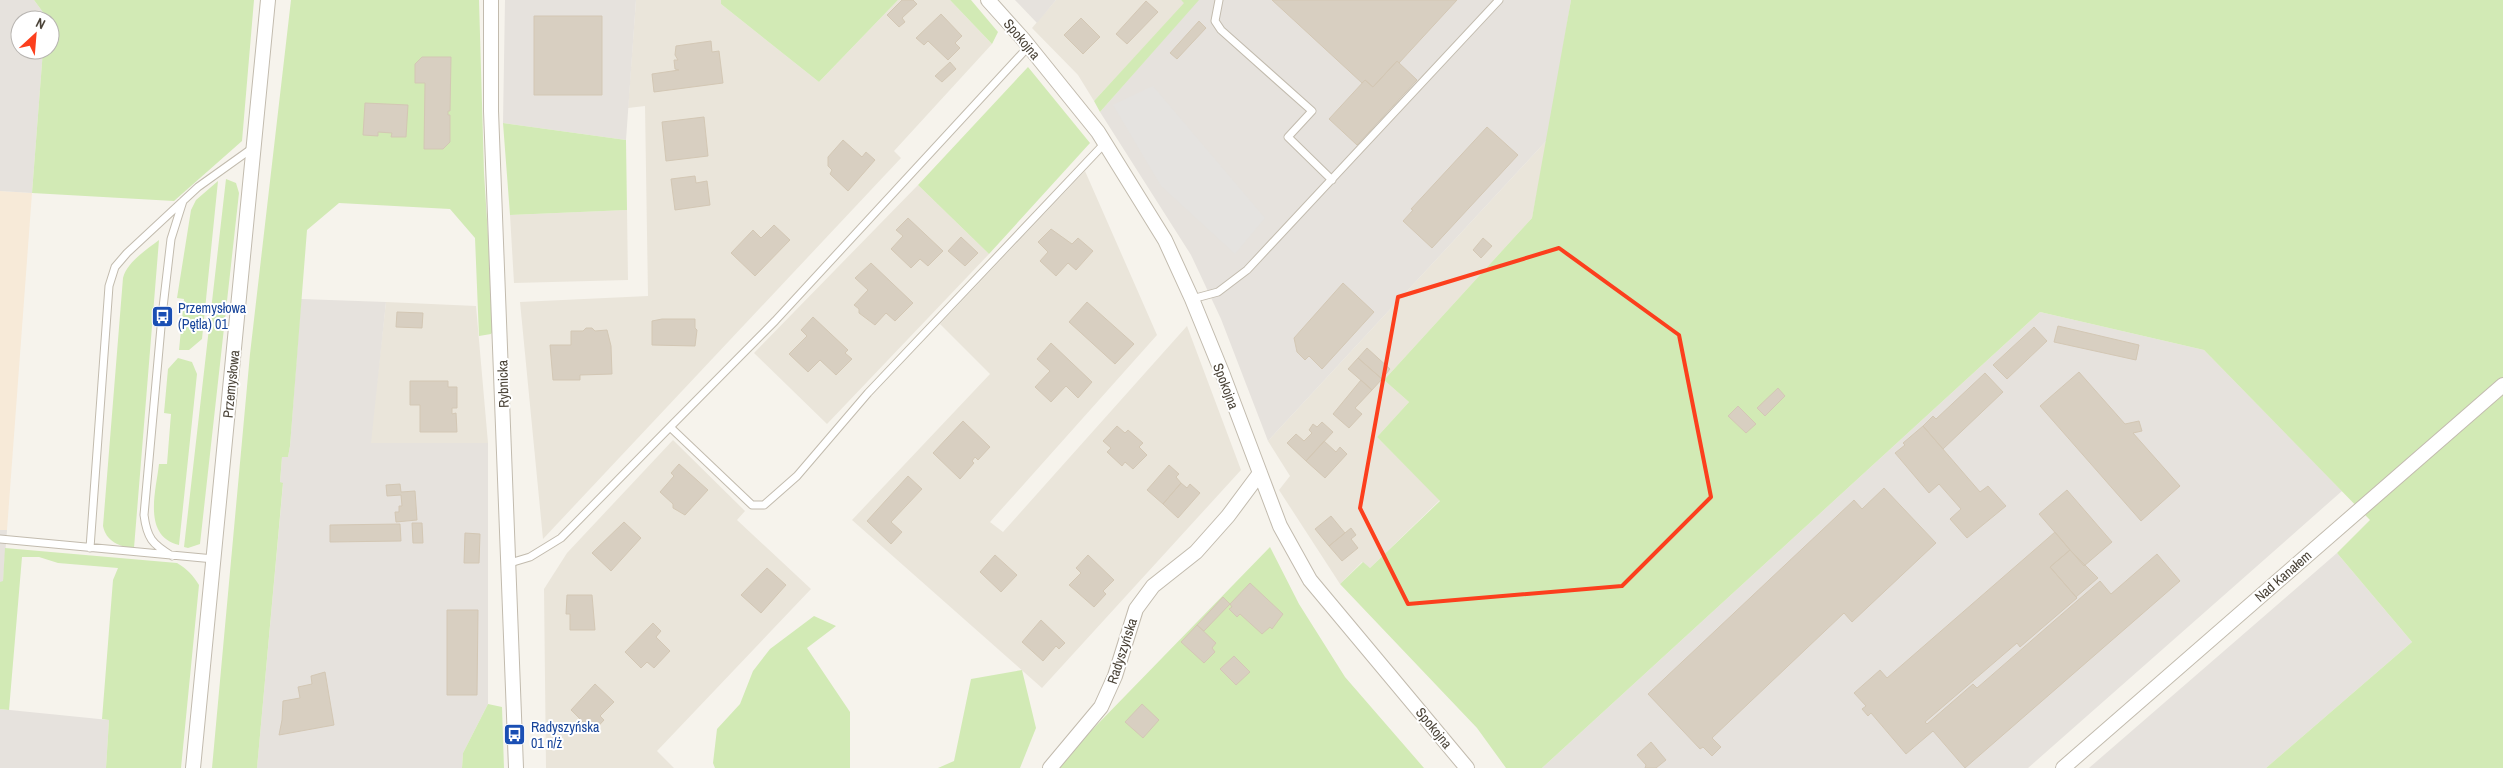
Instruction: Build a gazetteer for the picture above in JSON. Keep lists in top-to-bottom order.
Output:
{
  "streets": {
    "street": [
      "Spokojna",
      "Przemysłowa",
      "Rybnicka",
      "Nad Kanałem",
      "Radyszyńska"
    ]
  },
  "crossings": [
    ["Spokojna", "Radyszyńska"]
  ],
  "places": {
    "bus stop": ["Przemysłowa (Pętla) 01", "Radyszyńska 01 n/ż"]
  },
  "north": "top right"
}
